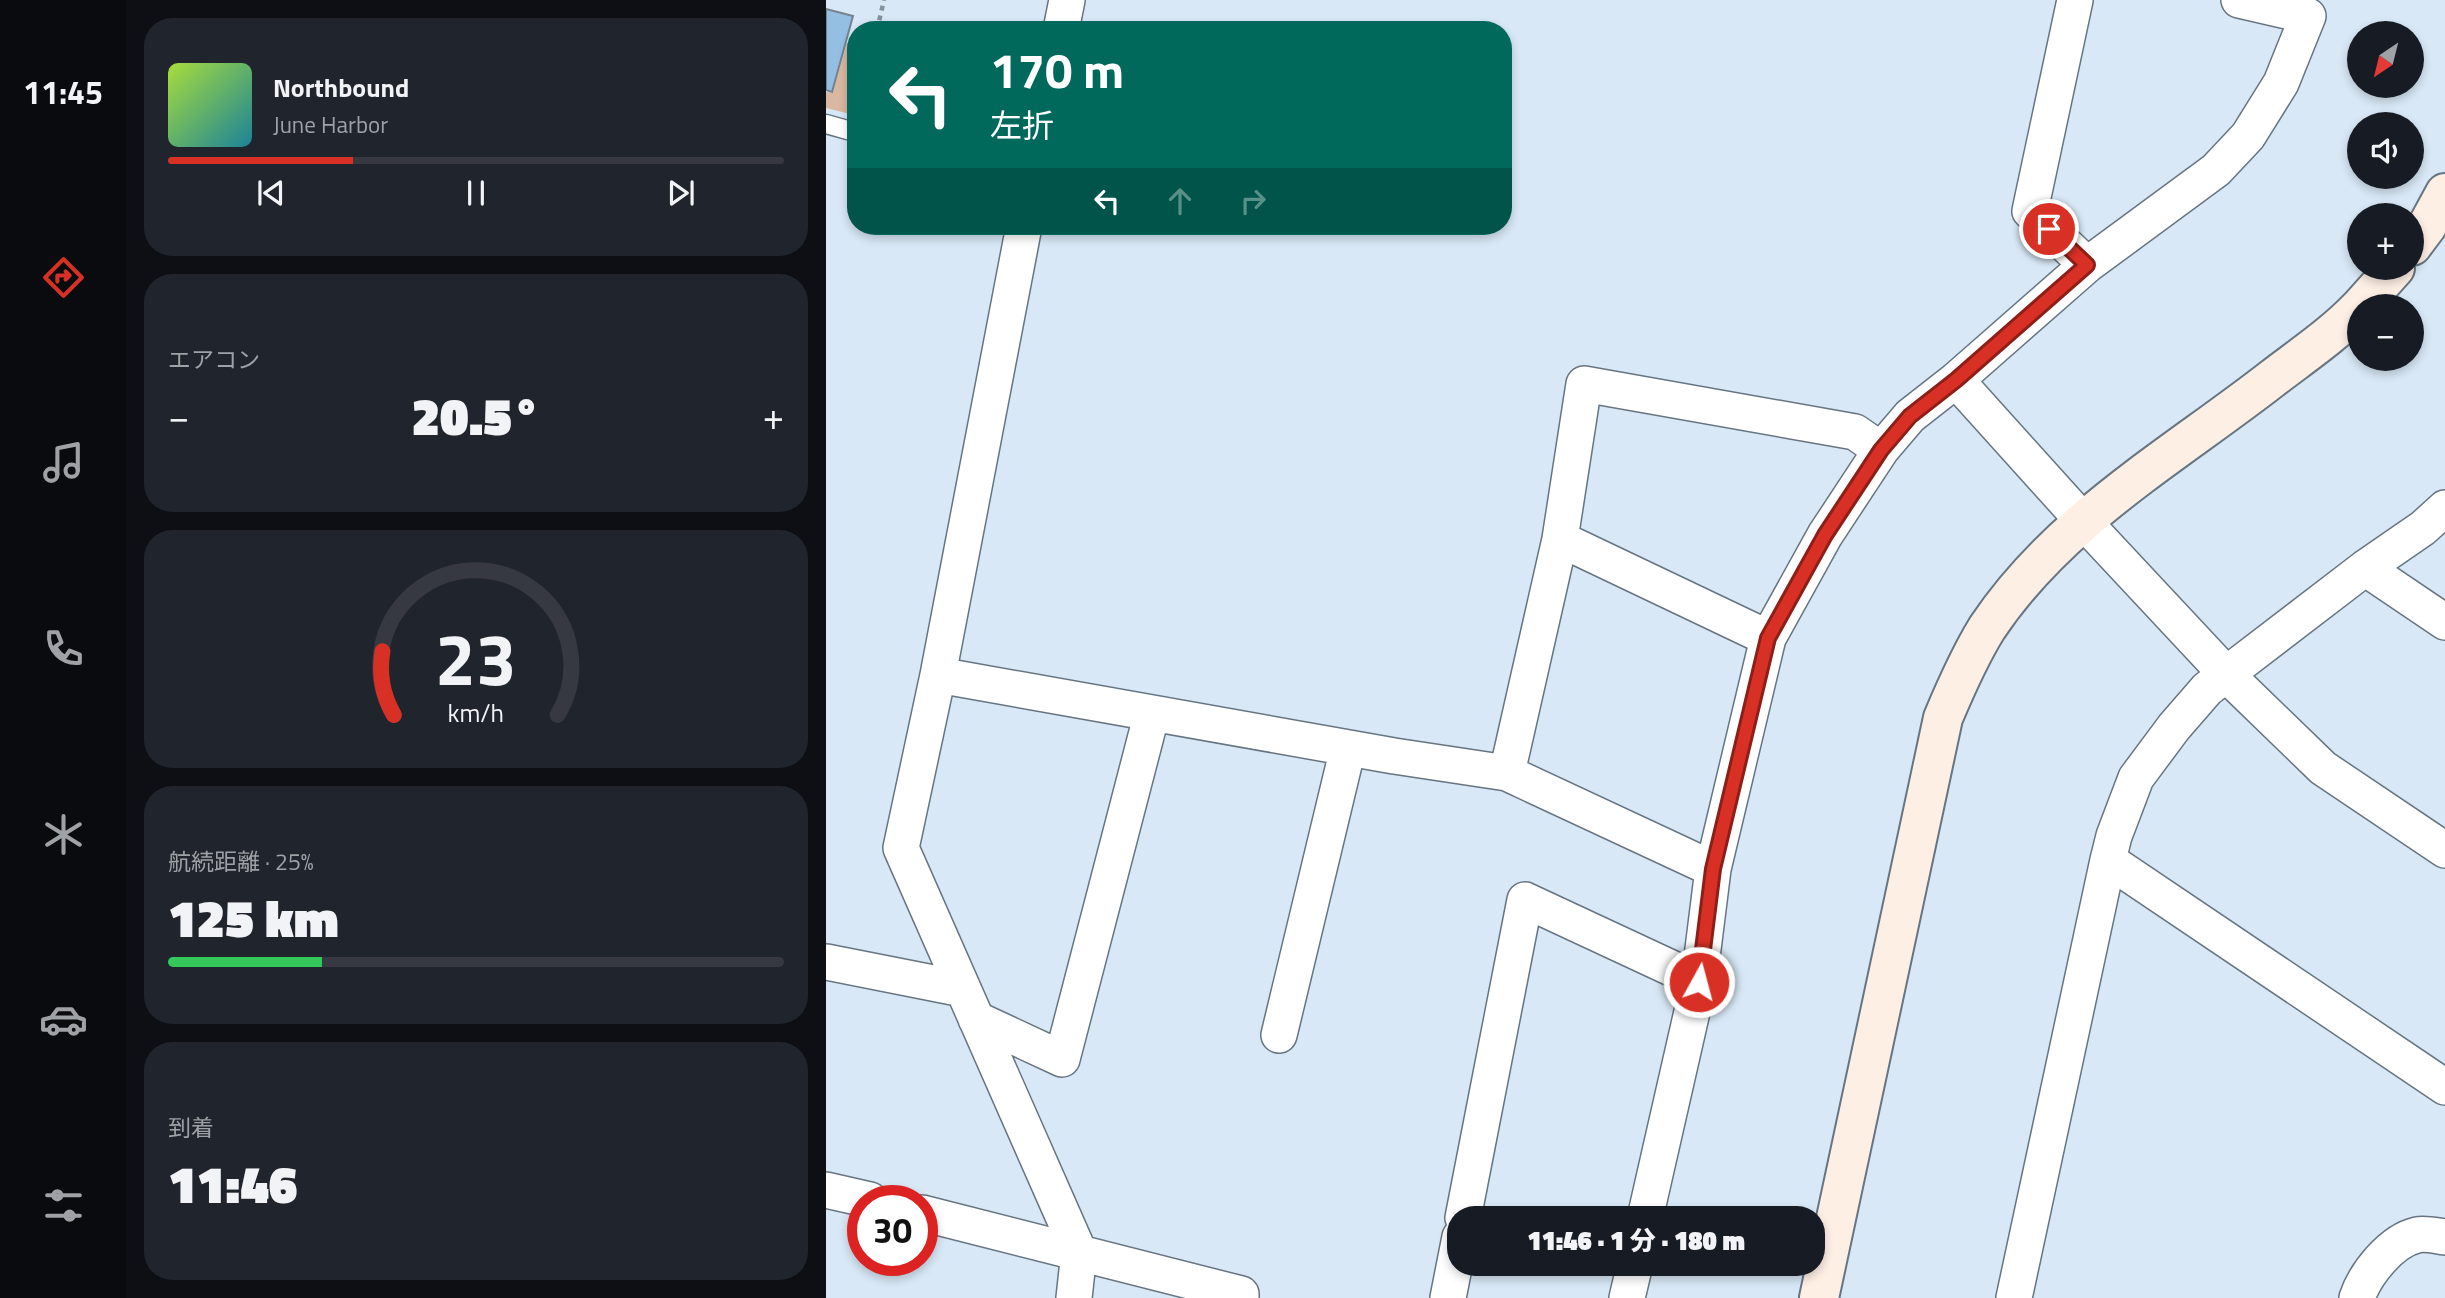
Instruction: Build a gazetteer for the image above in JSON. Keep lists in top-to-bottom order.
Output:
{
  "north": "bottom left",
  "page": {
    "tabs": "11:45",
    "map_buttons": ["+", "−"],
    "turn": ["170 m", "左折"],
    "song": ["Northbound", "June Harbor"],
    "tile": [
      "エアコン",
      ["航続距離 · 25%", "125 km"],
      ["到着", "11:46"]
    ],
    "heat": ["−", "20.5°", "+"],
    "limit": "30",
    "trip": "11:46 · 1 分 · 180 m",
    "gauge": ["23", "km/h"]
  }
}
